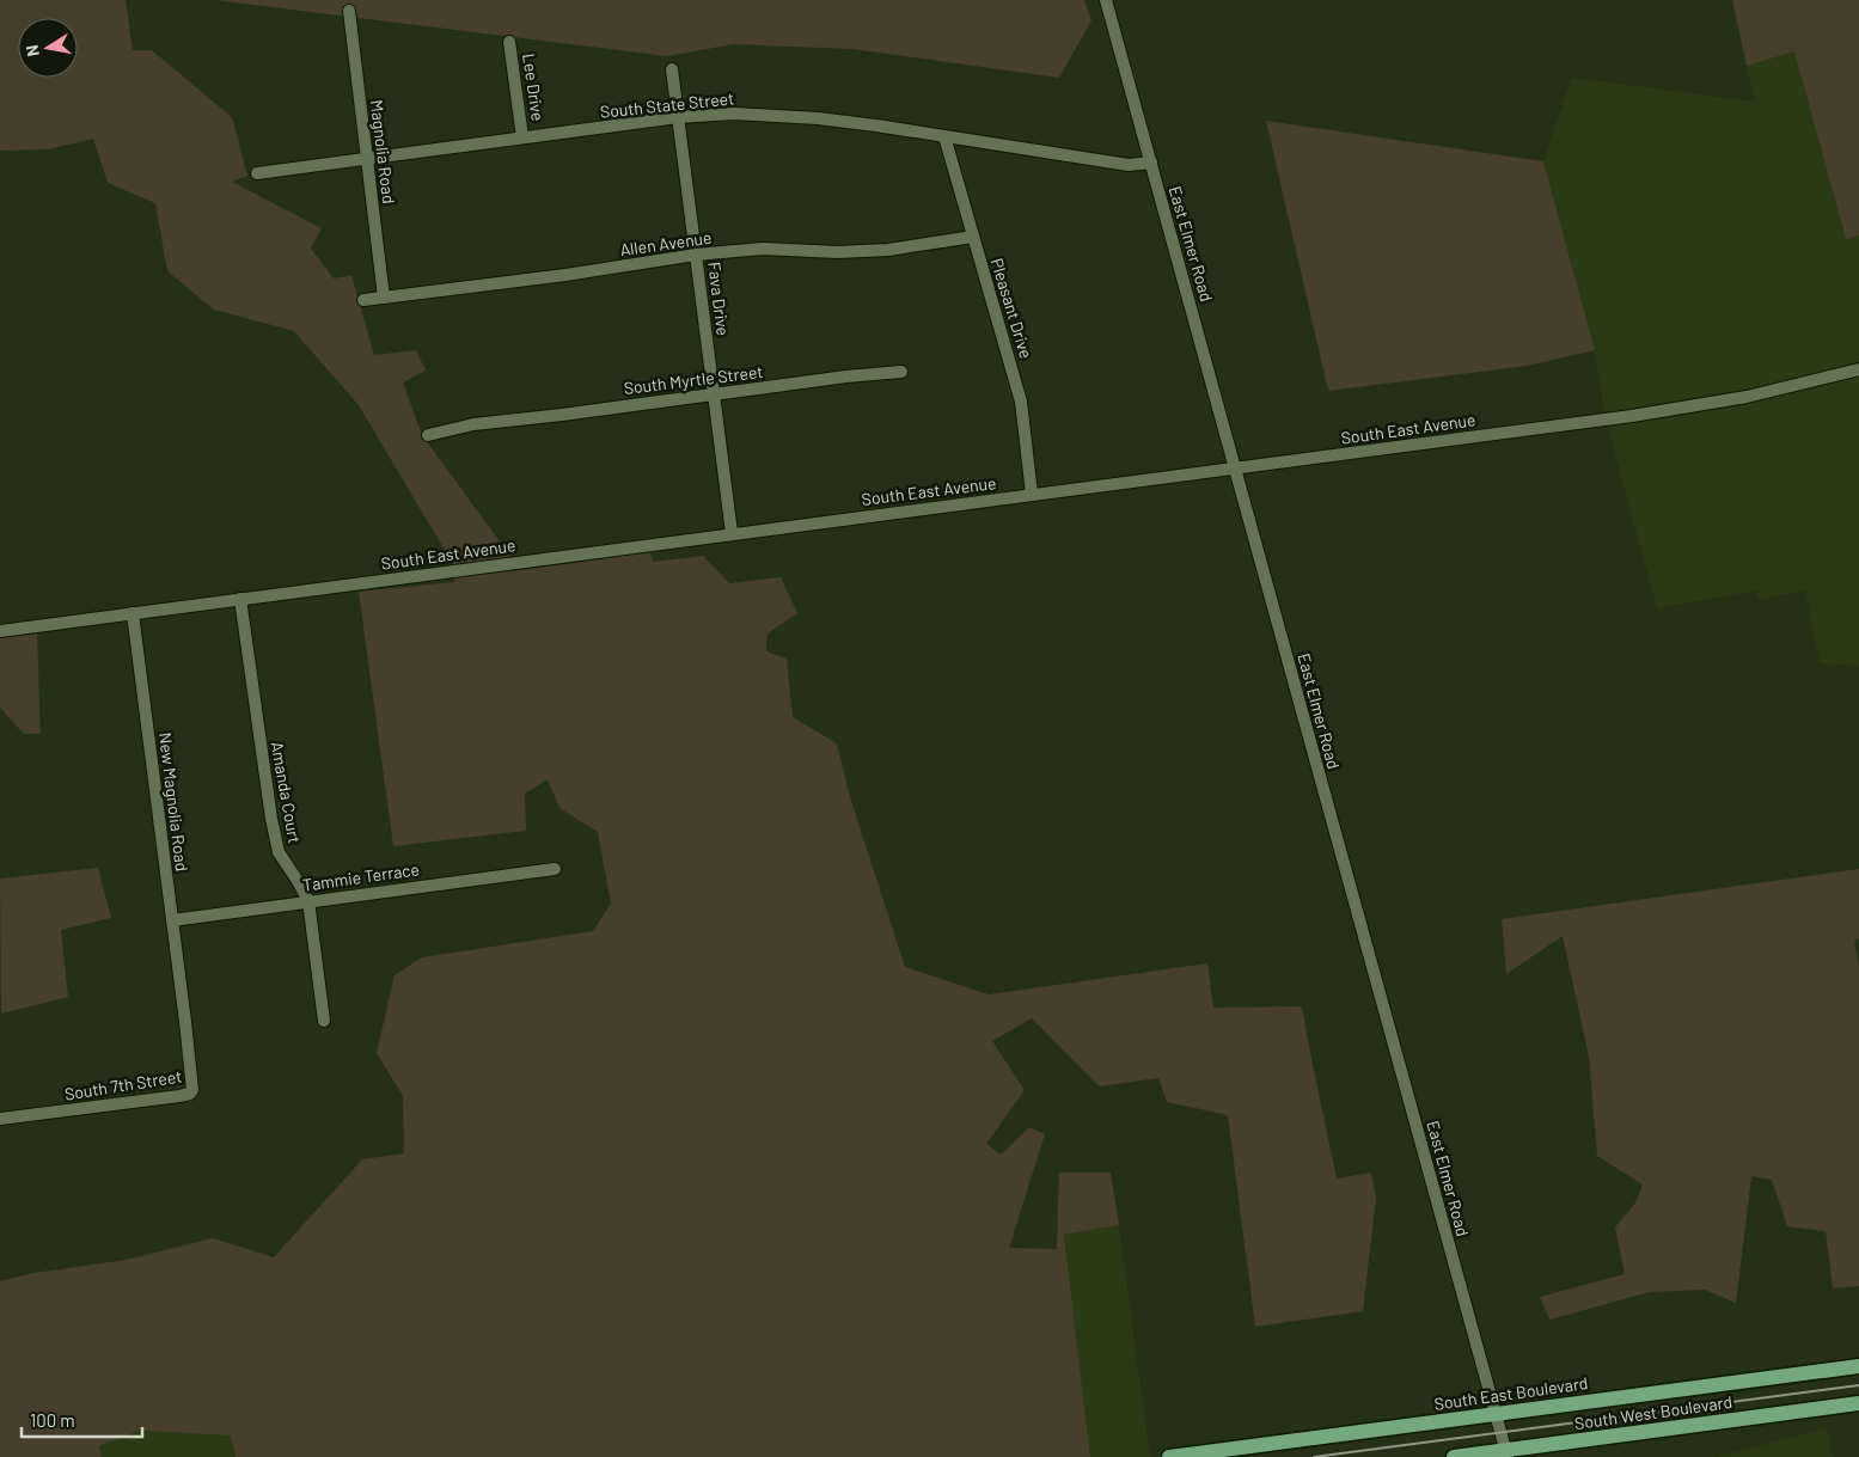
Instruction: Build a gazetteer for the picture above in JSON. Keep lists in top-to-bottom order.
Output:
{
  "streets": {
    "main road": ["South East Boulevard", "South West Boulevard"],
    "street": [
      "Lee Drive",
      "South State Street",
      "Magnolia Road",
      "Allen Avenue",
      "East Elmer Road",
      "Fava Drive",
      "Pleasant Drive",
      "South Myrtle Street",
      "South East Avenue",
      "Amanda Court",
      "New Magnolia Road",
      "Tammie Terrace",
      "South 7th Street"
    ]
  },
  "crossings": [
    ["Lee Drive", "South State Street"],
    ["South State Street", "Magnolia Road"],
    ["South State Street", "East Elmer Road"],
    ["South State Street", "Fava Drive"],
    ["South State Street", "Pleasant Drive"],
    ["Magnolia Road", "Allen Avenue"],
    ["Allen Avenue", "Fava Drive"],
    ["Allen Avenue", "Pleasant Drive"],
    ["East Elmer Road", "South East Avenue"],
    ["East Elmer Road", "South East Boulevard"],
    ["East Elmer Road", "South West Boulevard"],
    ["Fava Drive", "South Myrtle Street"],
    ["Fava Drive", "South East Avenue"],
    ["Pleasant Drive", "South East Avenue"],
    ["South East Avenue", "Amanda Court"],
    ["South East Avenue", "New Magnolia Road"],
    ["Amanda Court", "Tammie Terrace"],
    ["New Magnolia Road", "Tammie Terrace"],
    ["New Magnolia Road", "South 7th Street"]
  ],
  "scale_bar": "100 m",
  "north": "left"
}
